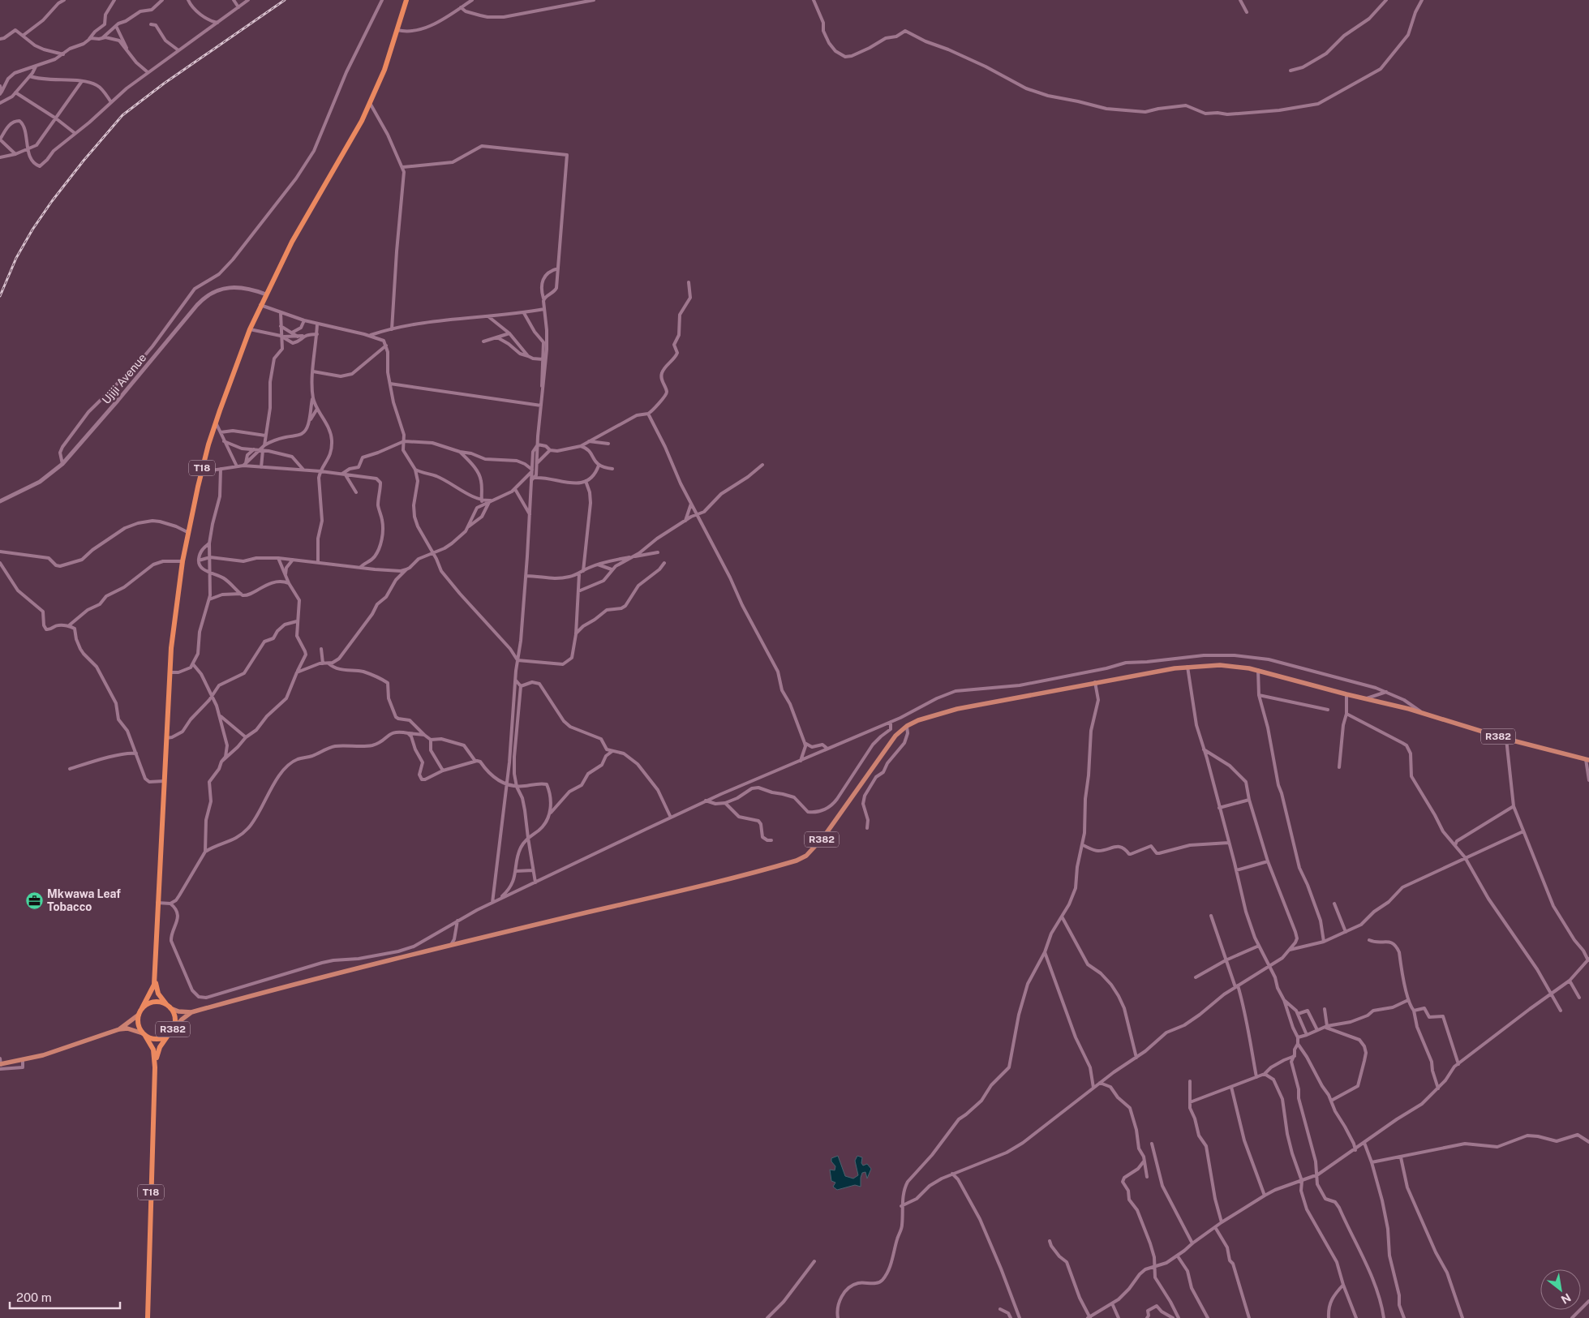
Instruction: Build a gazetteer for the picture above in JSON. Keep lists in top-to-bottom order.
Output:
{
  "streets": {
    "highway": ["T18", "R382"],
    "main road": ["Ujiji Avenue"]
  },
  "crossings": [
    ["Ujiji Avenue", "T18"],
    ["T18", "R382"]
  ],
  "places": {
    "office": ["Mkwawa Leaf Tobacco"]
  },
  "scale_bar": "200 m",
  "north": "bottom right"
}
